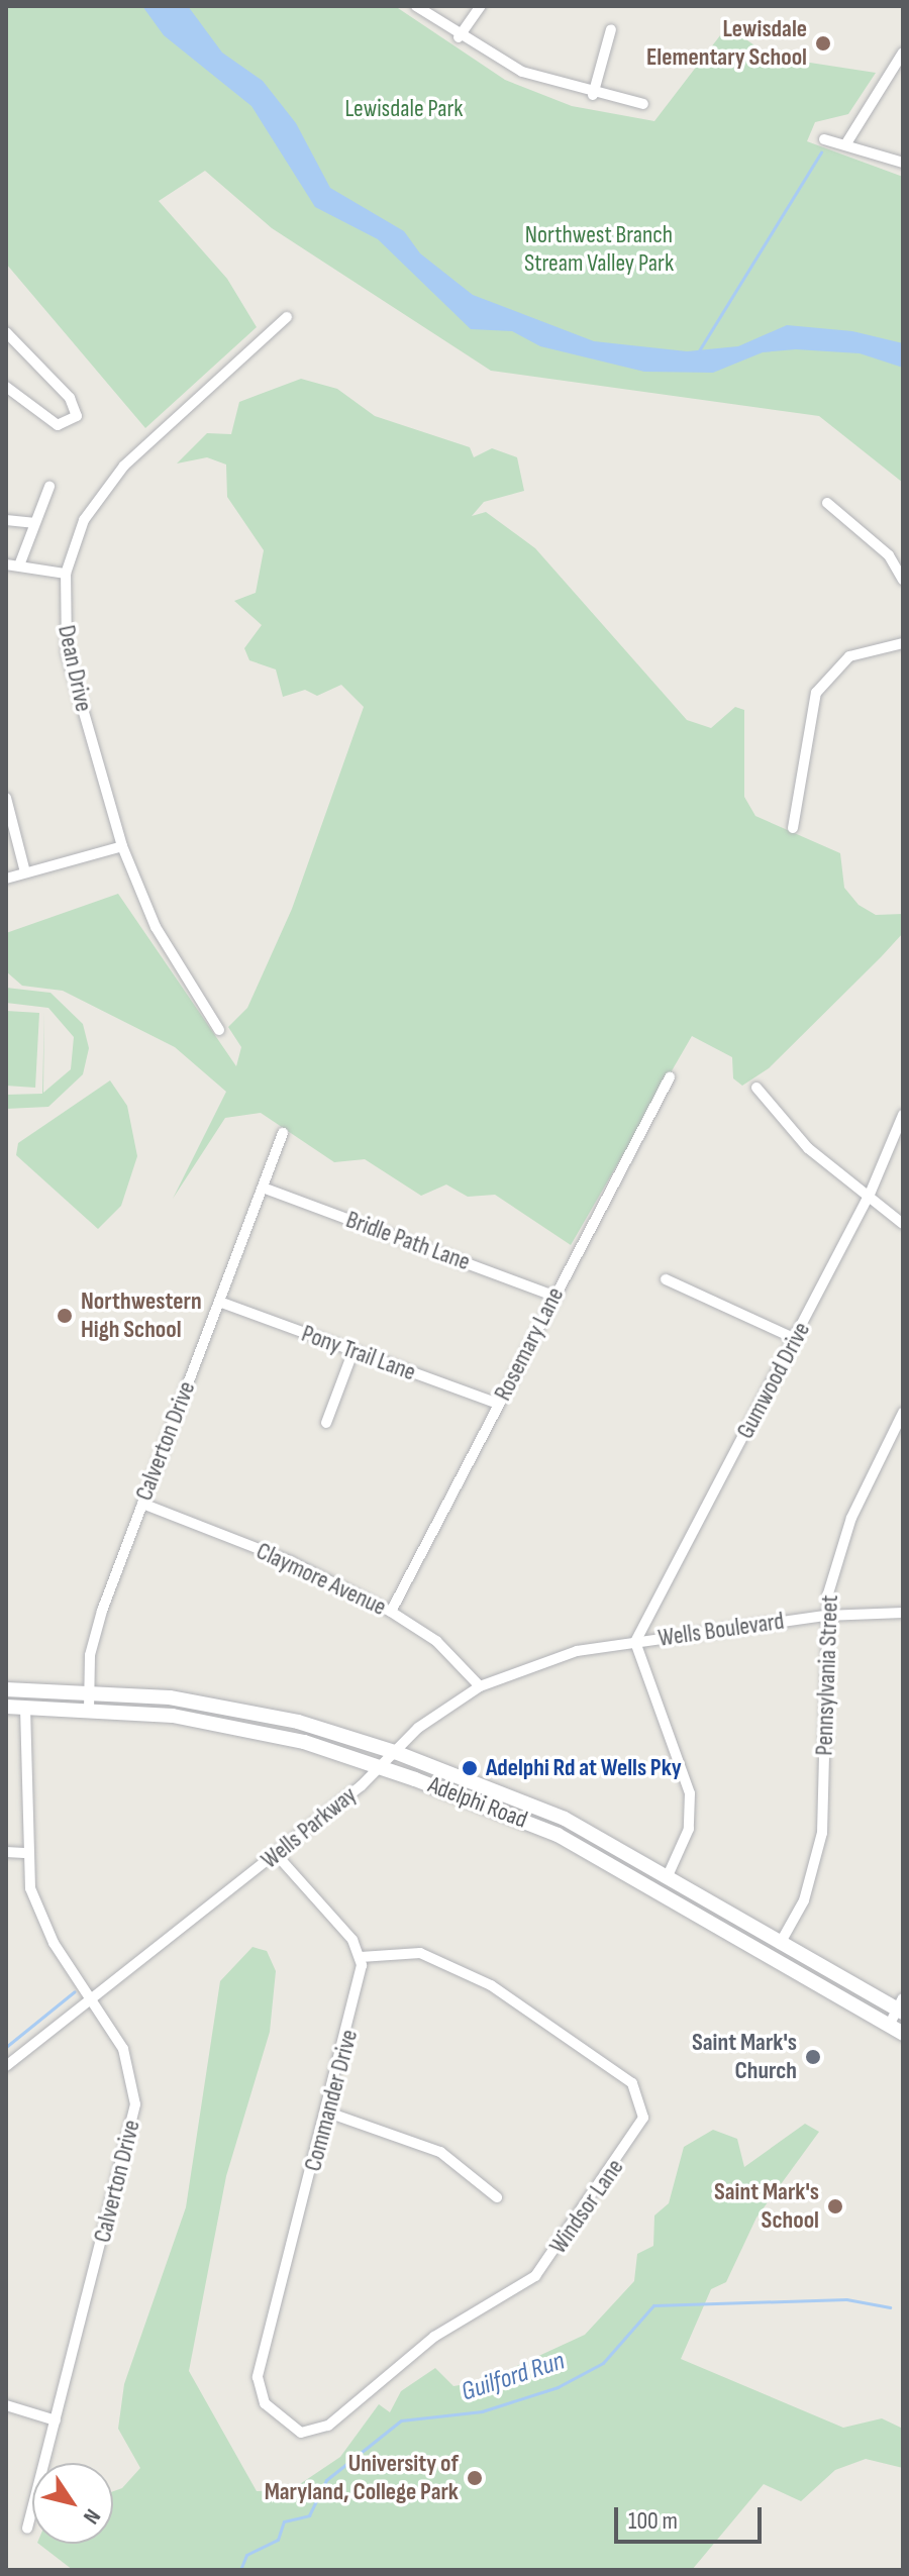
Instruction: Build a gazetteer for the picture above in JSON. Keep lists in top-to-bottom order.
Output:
{
  "streets": {
    "main road": ["Adelphi Road"],
    "street": [
      "Dean Drive",
      "Bridle Path Lane",
      "Rosemary Lane",
      "Pony Trail Lane",
      "Gumwood Drive",
      "Calverton Drive",
      "Claymore Avenue",
      "Wells Boulevard",
      "Pennsylvania Street",
      "Wells Parkway",
      "Commander Drive",
      "Windsor Lane"
    ]
  },
  "crossings": [
    ["Bridle Path Lane", "Rosemary Lane"],
    ["Bridle Path Lane", "Calverton Drive"],
    ["Rosemary Lane", "Pony Trail Lane"],
    ["Rosemary Lane", "Claymore Avenue"],
    ["Pony Trail Lane", "Calverton Drive"],
    ["Gumwood Drive", "Wells Boulevard"],
    ["Gumwood Drive", "Wells Parkway"],
    ["Calverton Drive", "Claymore Avenue"],
    ["Calverton Drive", "Adelphi Road"],
    ["Calverton Drive", "Wells Parkway"],
    ["Claymore Avenue", "Wells Parkway"],
    ["Wells Boulevard", "Pennsylvania Street"],
    ["Wells Boulevard", "Wells Parkway"],
    ["Pennsylvania Street", "Adelphi Road"],
    ["Adelphi Road", "Wells Parkway"],
    ["Commander Drive", "Windsor Lane"]
  ],
  "water": ["Guilford Run"],
  "parks": ["Lewisdale Park", "Northwest Branch Stream Valley Park"],
  "places": [
    "Lewisdale Elementary School",
    "Northwestern High School",
    "Adelphi Rd at Wells Pky",
    "Saint Mark's Church",
    "Saint Mark's School",
    "University of Maryland, College Park"
  ],
  "scale_bar": "100 m",
  "north": "bottom right"
}
